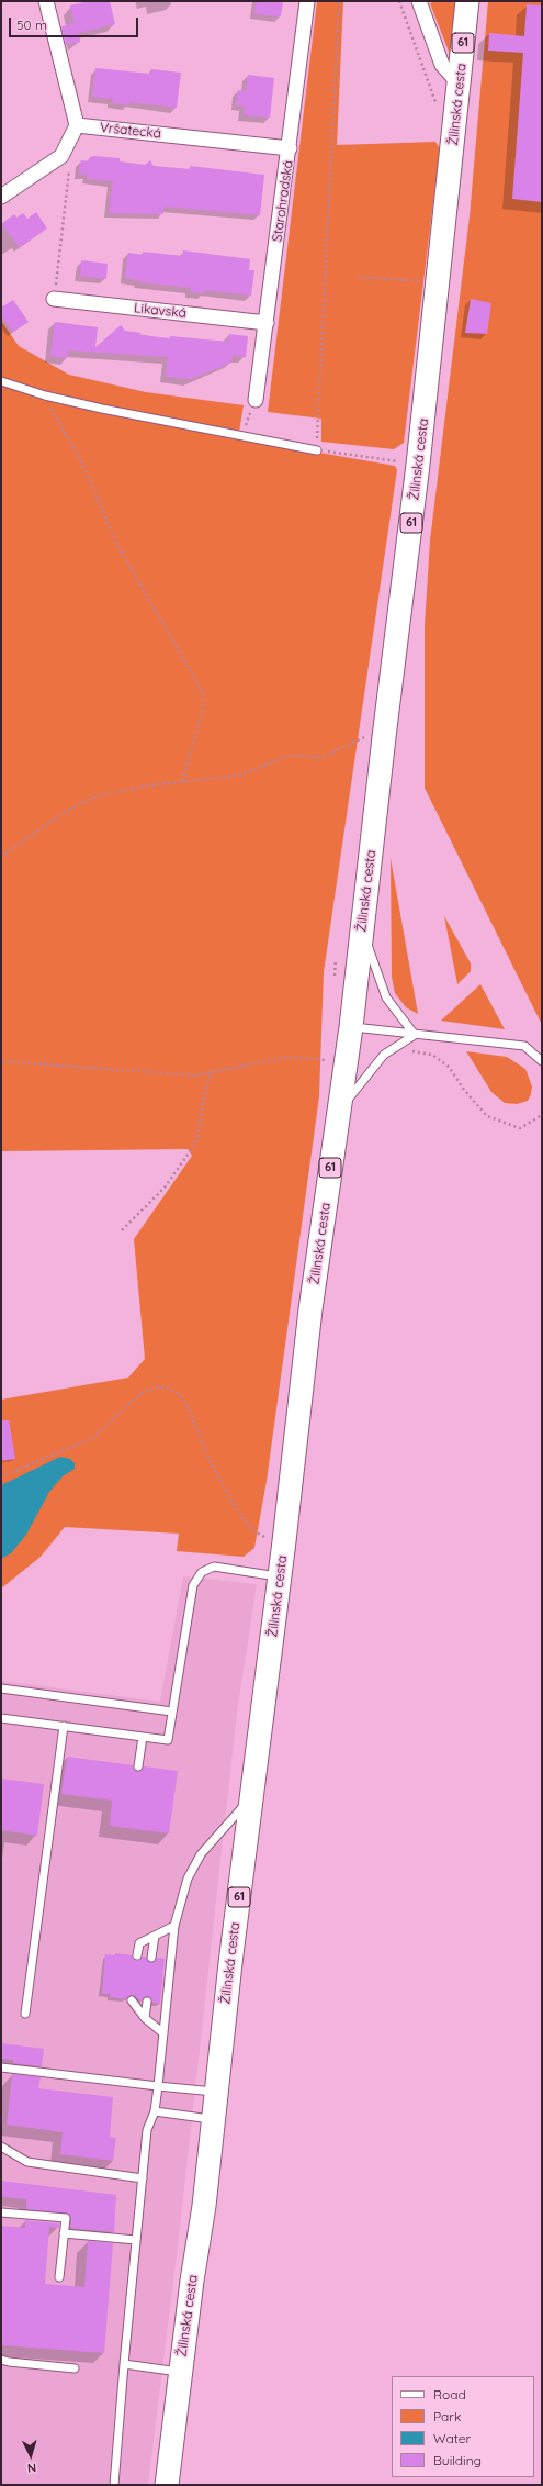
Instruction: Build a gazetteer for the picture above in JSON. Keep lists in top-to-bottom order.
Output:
{
  "streets": {
    "main road": ["61", "Žilinská cesta"],
    "street": ["Vršatecká", "Starohradská", "Likavská"]
  },
  "crossings": [
    ["Vršatecká", "Starohradská"],
    ["Starohradská", "Likavská"]
  ],
  "legend": [
    "Road",
    "Park",
    "Water",
    "Building"
  ],
  "scale_bar": "50 m",
  "north": "bottom"
}
